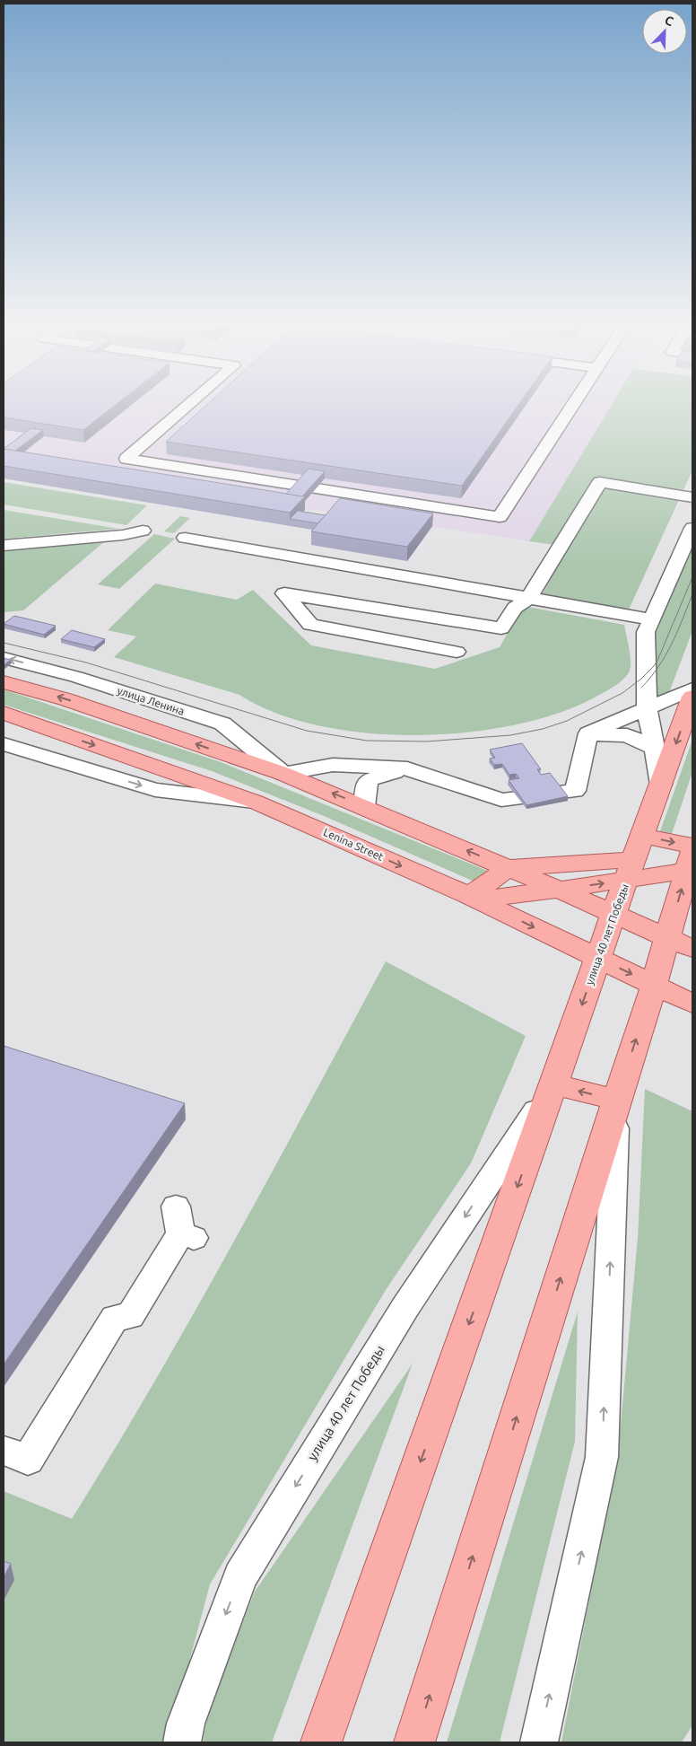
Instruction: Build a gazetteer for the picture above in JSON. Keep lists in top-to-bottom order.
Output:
{
  "streets": {
    "main road": ["Lenina Street", "улица 40 лет Победы"],
    "street": ["улица Ленина"]
  },
  "crossings": [
    ["Lenina Street", "улица 40 лет Победы"]
  ],
  "north": "top right"
}
